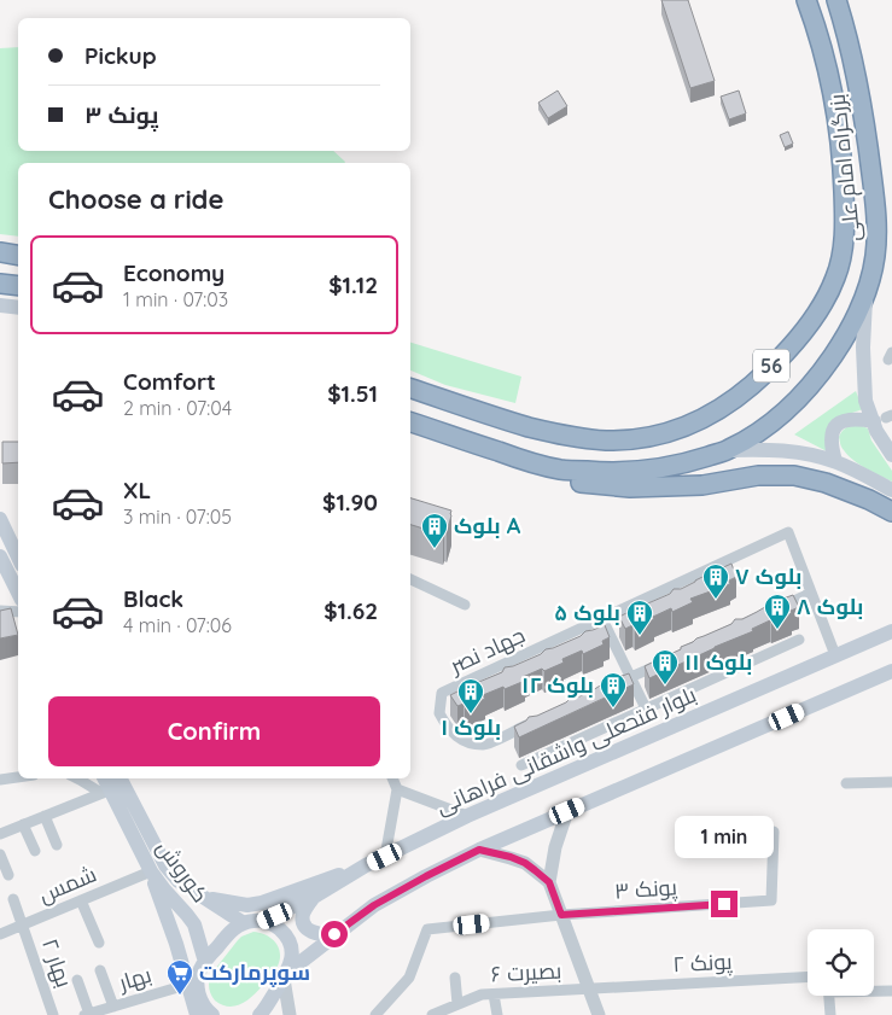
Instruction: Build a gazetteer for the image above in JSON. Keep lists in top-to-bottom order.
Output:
{
  "streets": {
    "highway": ["بزرگراه امام علی", "56"],
    "main road": ["بلوار فتحعلی واشقانی فراهانی", "کوروش"],
    "street": [
      "جهاد نصر",
      "شمس",
      "پونک ۳",
      "بهار ۲",
      "پونک ۲",
      "بصیرت ۶",
      "بهار"
    ]
  },
  "crossings": [
    ["جهاد نصر", "بلوار فتحعلی واشقانی فراهانی"],
    ["کوروش", "شمس"],
    ["شمس", "بهار ۲"],
    ["پونک ۲", "بصیرت ۶"]
  ],
  "places": {
    "building": [
      "بلوک A",
      "بلوک ۷",
      "بلوک ۸",
      "بلوک ۵",
      "بلوک ۱۱",
      "بلوک ۱۲",
      "بلوک ۱"
    ],
    "supermarket": ["سوپرمارکت"]
  },
  "page": {
    "banner": ["Pickup", "پونک ۳"],
    "heading": "Choose a ride",
    "list": [
      {
        "name": "Economy",
        "note": "1 min · 07:03",
        "value": "$1.12"
      },
      {
        "name": "Comfort",
        "note": "2 min · 07:04",
        "value": "$1.51"
      },
      {
        "name": "XL",
        "note": "3 min · 07:05",
        "value": "$1.90"
      },
      {
        "name": "Black",
        "note": "4 min · 07:06",
        "value": "$1.62"
      }
    ],
    "buttons": "Confirm",
    "bubble": "1 min"
  }
}
